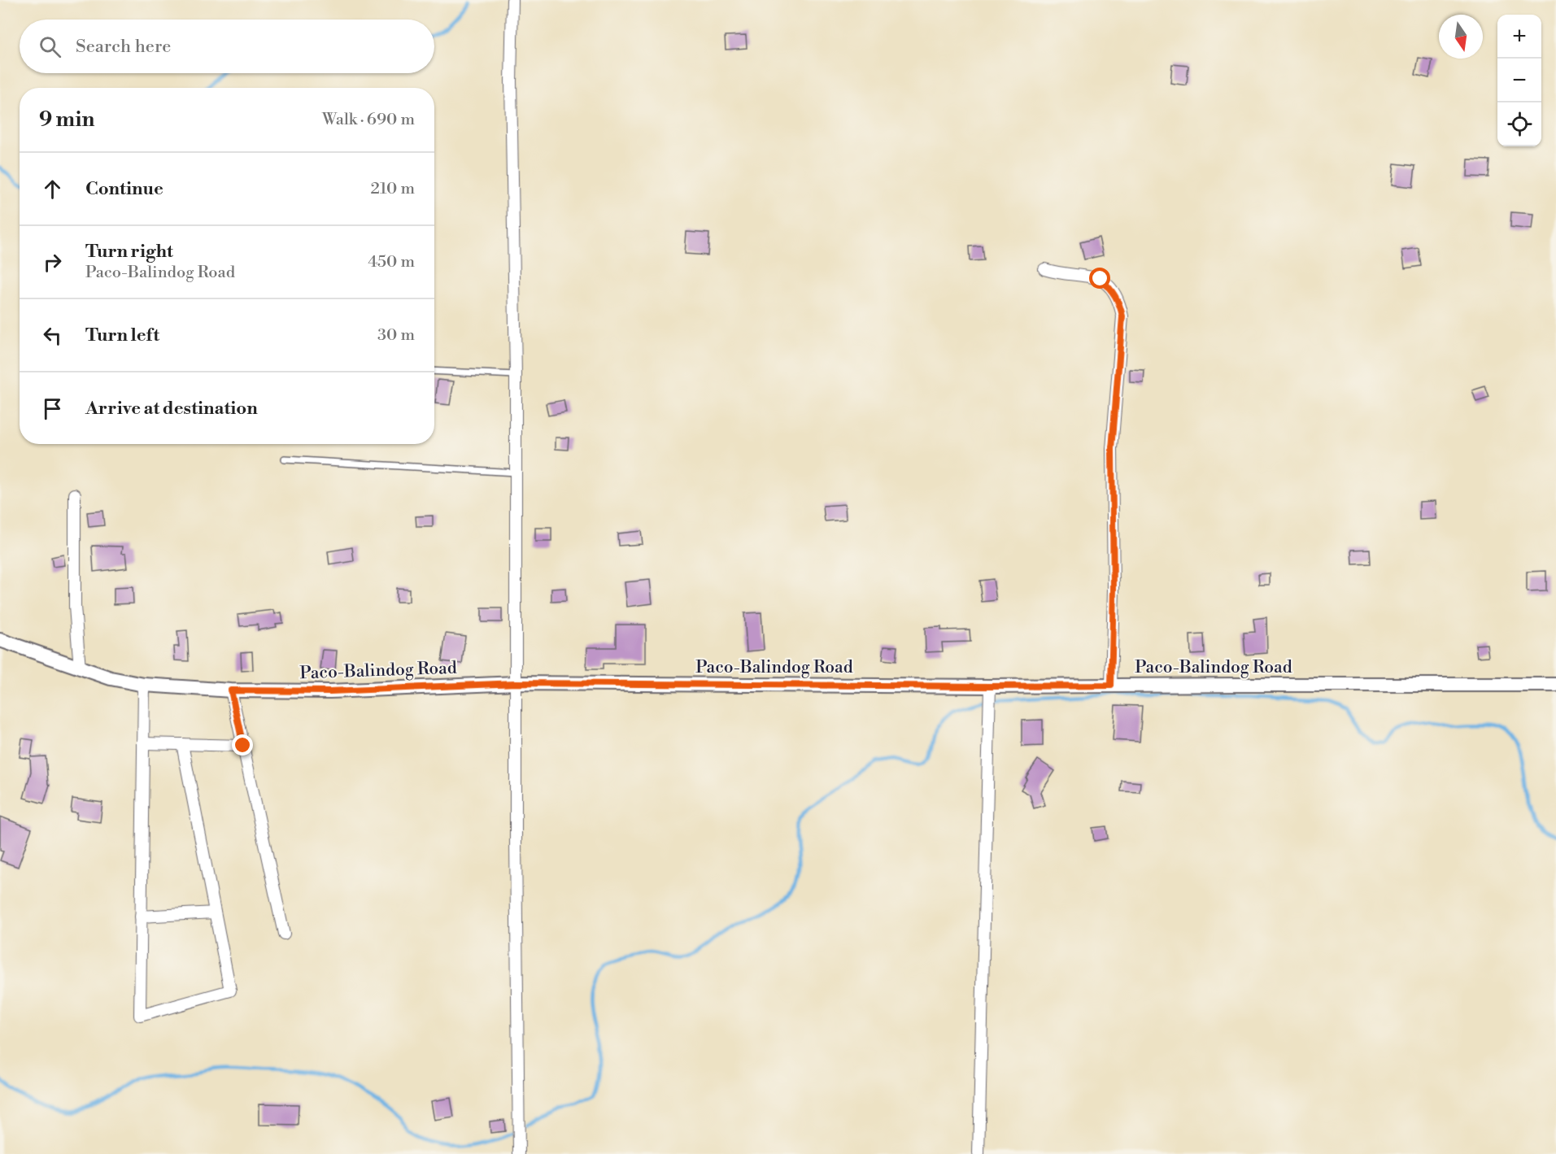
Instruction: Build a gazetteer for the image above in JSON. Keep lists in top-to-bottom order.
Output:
{
  "streets": {
    "street": ["Paco-Balindog Road"]
  },
  "north": "bottom",
  "page": {
    "map_buttons": ["+", "−"],
    "search": "Search here",
    "heading": ["9 min", "Walk · 690 m"],
    "list": [
      ["Continue", "210 m"],
      ["Turn right", "Paco-Balindog Road", "450 m"],
      ["Turn left", "30 m"],
      "Arrive at destination"
    ]
  }
}
